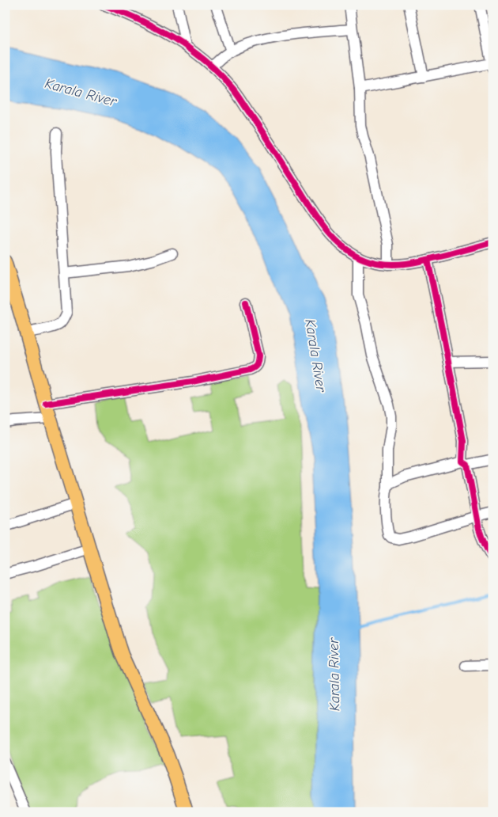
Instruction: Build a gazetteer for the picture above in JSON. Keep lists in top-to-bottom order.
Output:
{
  "water": ["Karala River"]
}
